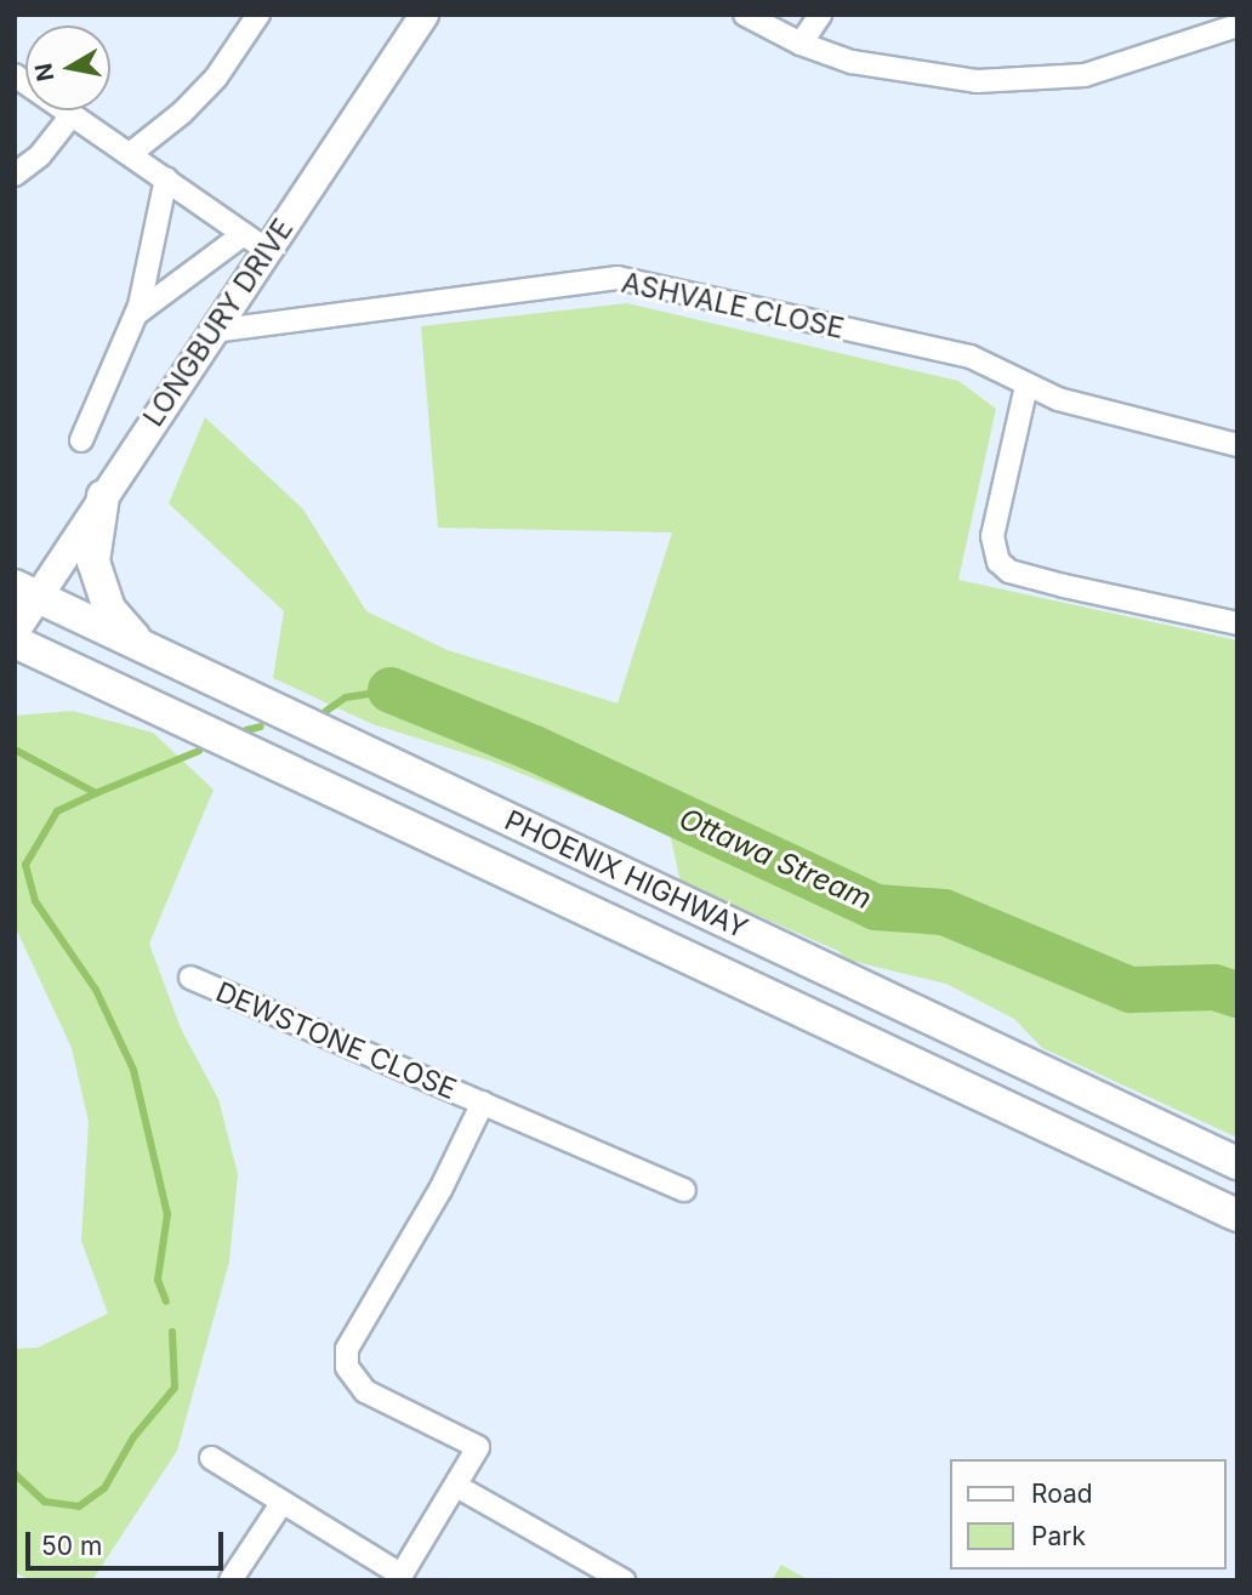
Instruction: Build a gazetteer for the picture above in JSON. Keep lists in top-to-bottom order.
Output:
{
  "streets": {
    "main road": ["PHOENIX HIGHWAY"],
    "street": ["ASHVALE CLOSE", "LONGBURY DRIVE", "DEWSTONE CLOSE"]
  },
  "crossings": [
    ["ASHVALE CLOSE", "LONGBURY DRIVE"],
    ["LONGBURY DRIVE", "PHOENIX HIGHWAY"]
  ],
  "water": ["Ottawa Stream"],
  "legend": ["Road", "Park"],
  "scale_bar": "50 m",
  "north": "left"
}
